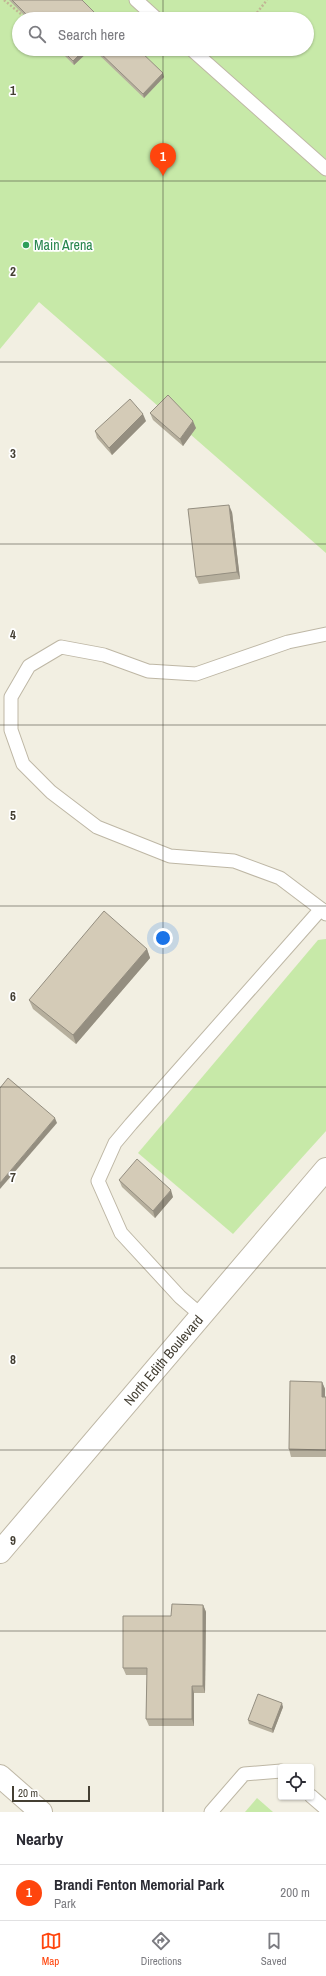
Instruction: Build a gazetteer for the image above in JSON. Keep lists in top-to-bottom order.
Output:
{
  "streets": {
    "street": ["North Edith Boulevard"]
  },
  "places": ["Main Arena"],
  "scale_bar": "20 m",
  "page": {
    "search": "Search here",
    "pins": "1",
    "scale": "20 m",
    "heading": "Nearby",
    "list": [
      {
        "mark": "1",
        "name": "Brandi Fenton Memorial Park",
        "note": "Park",
        "value": "200 m"
      }
    ],
    "nav": ["Map", "Directions", "Saved"]
  },
  "grid": {
    "rows": [
      "1",
      "2",
      "3",
      "4",
      "5",
      "6",
      "7",
      "8",
      "9"
    ]
  }
}
